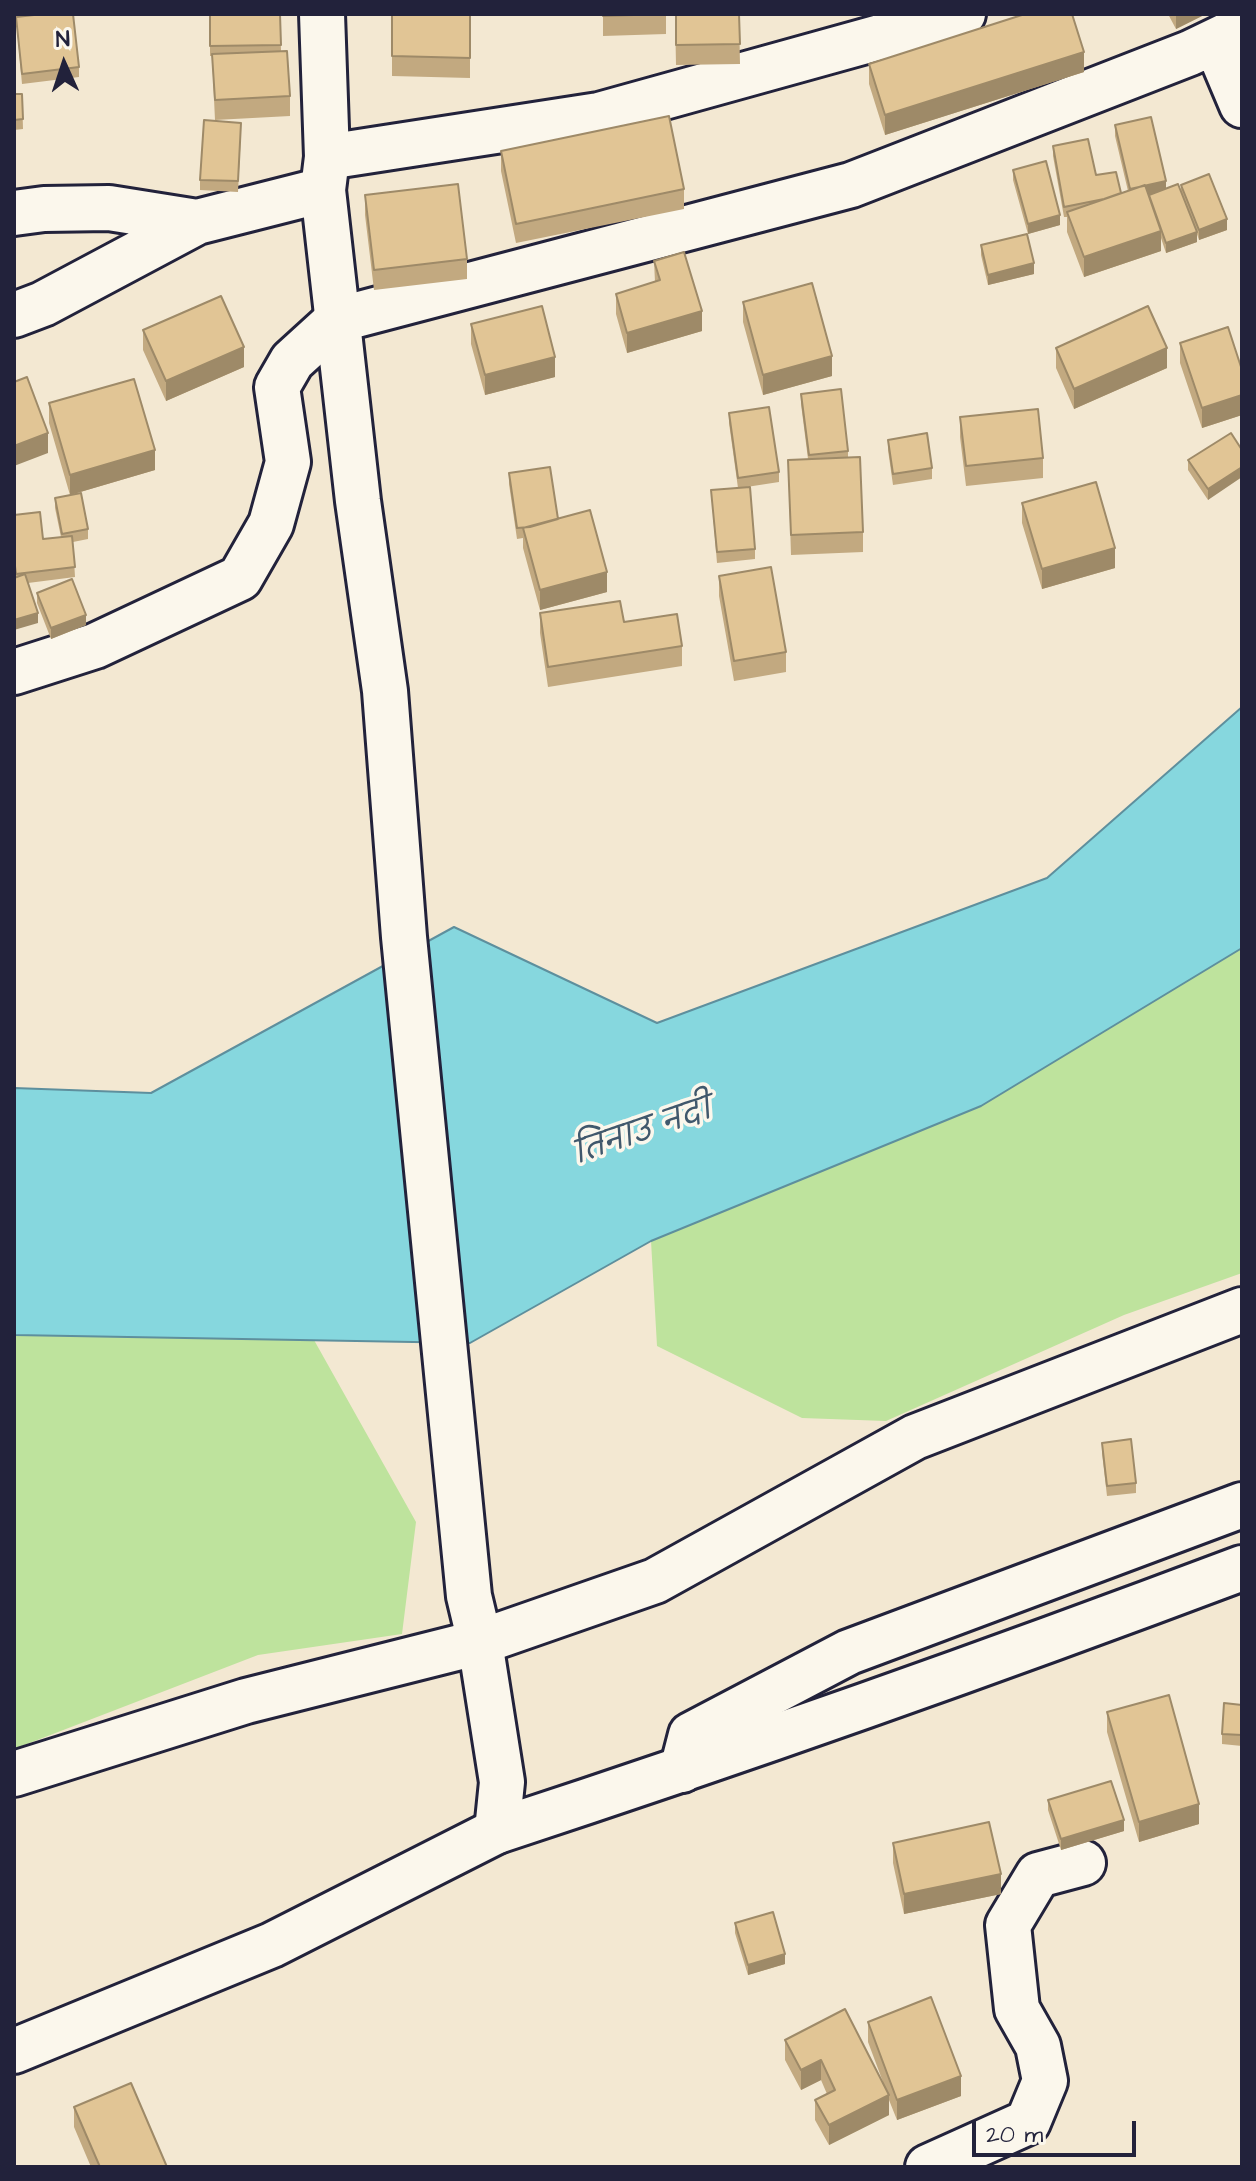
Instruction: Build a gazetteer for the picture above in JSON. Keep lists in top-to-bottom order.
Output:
{
  "water": ["तिनाउ नदी"],
  "scale_bar": "20 m",
  "north": "top"
}
